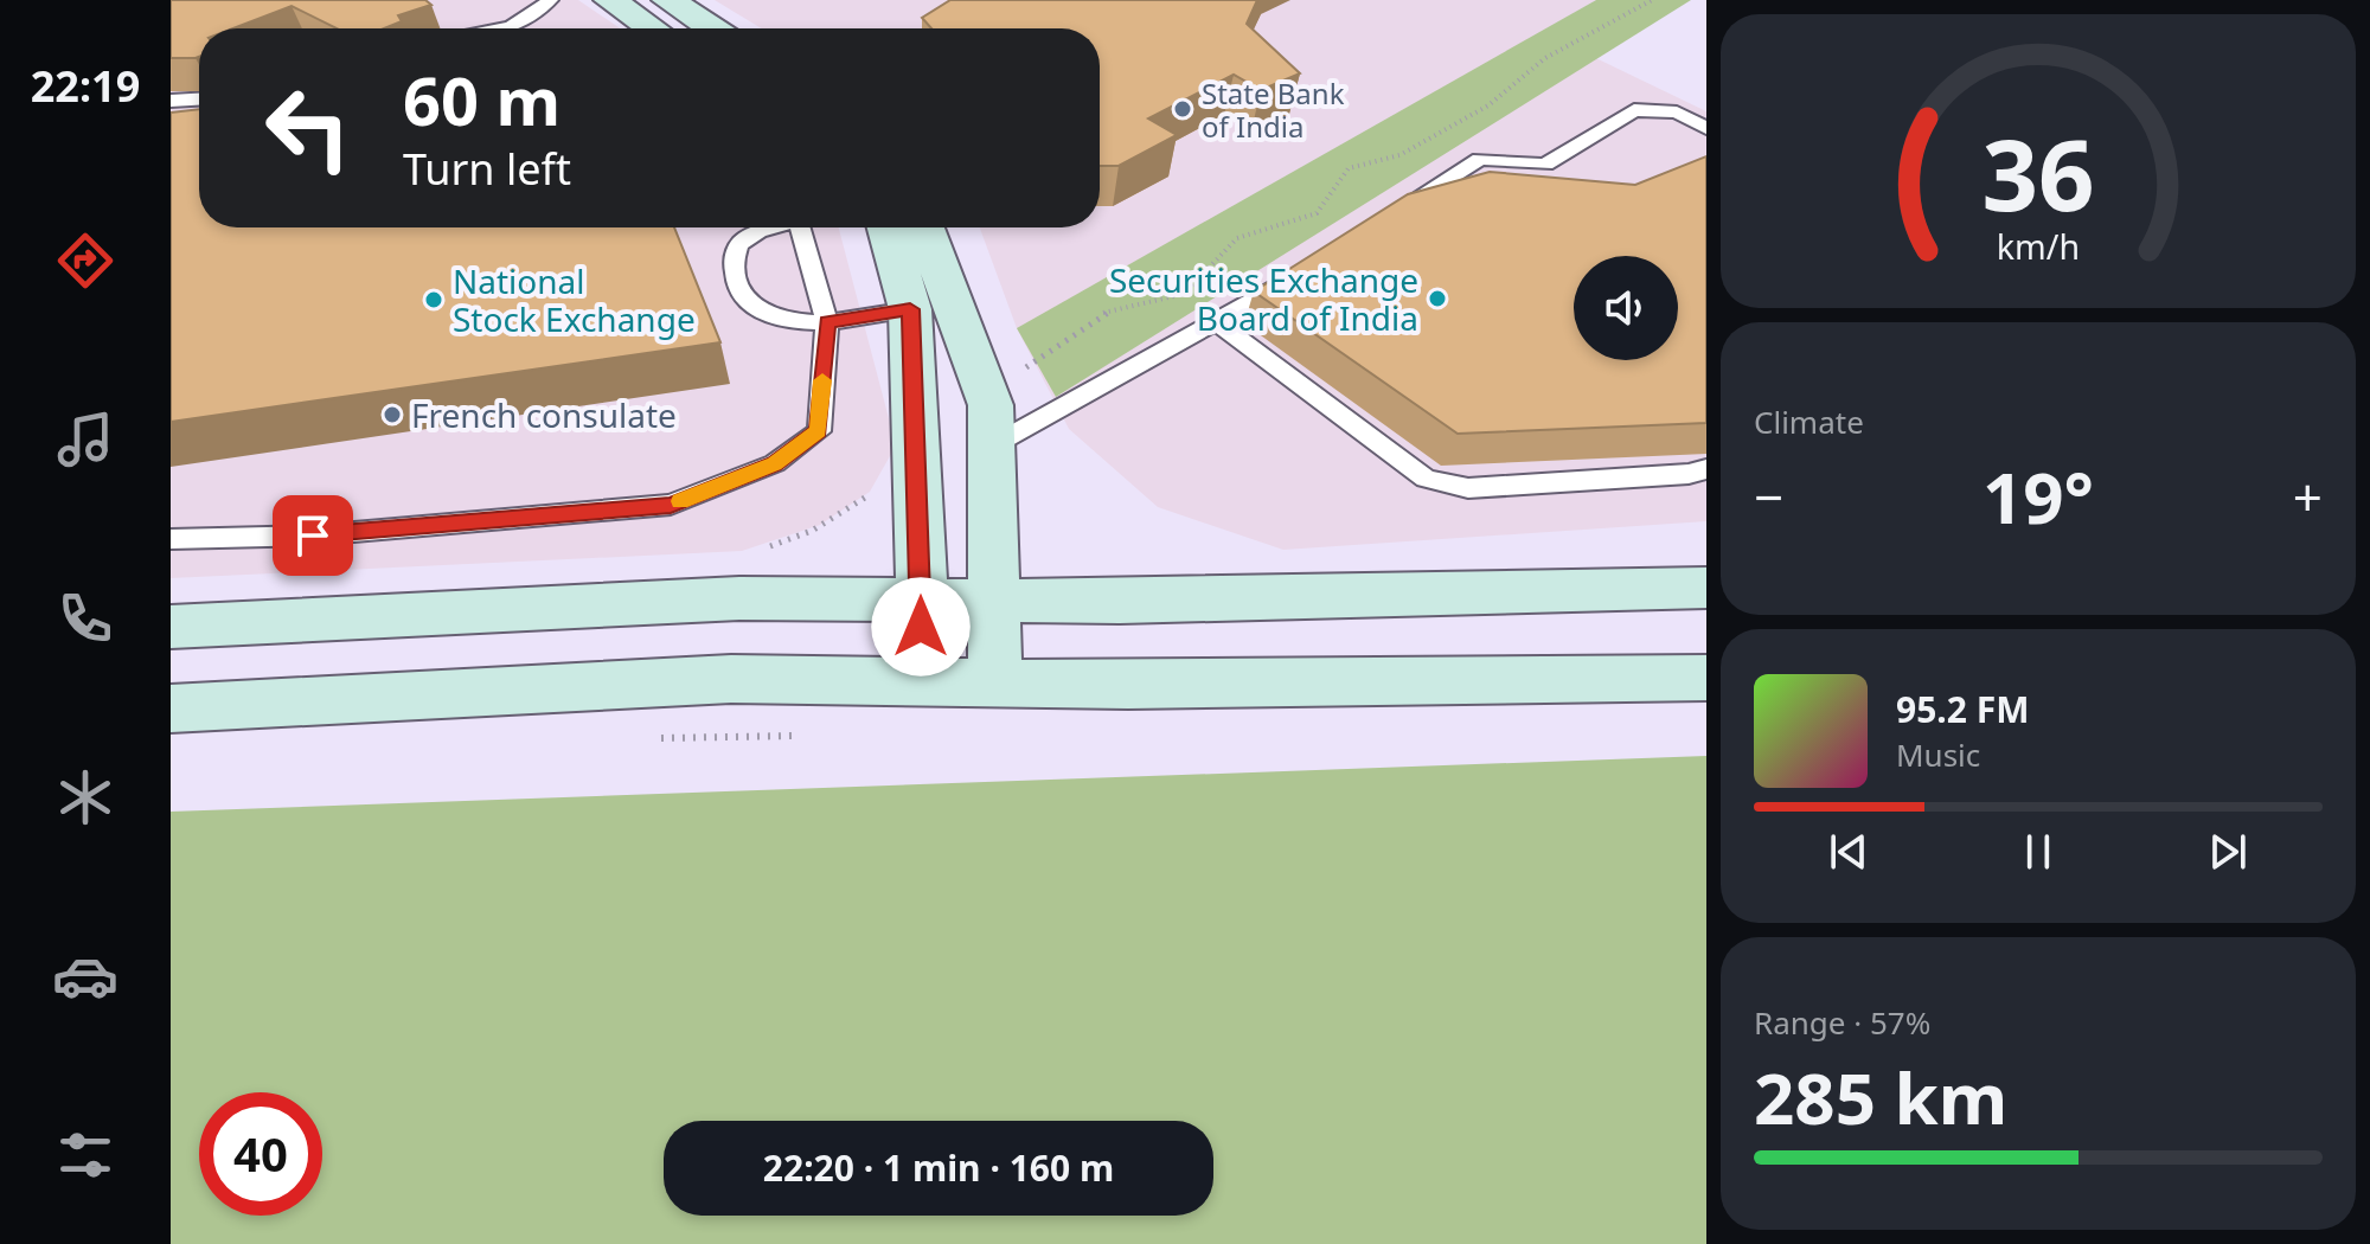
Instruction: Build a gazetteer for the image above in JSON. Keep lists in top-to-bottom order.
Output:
{
  "places": [
    "State Bank of India",
    "Securities Exchange Board of India",
    "National Stock Exchange",
    "French consulate"
  ],
  "page": {
    "tabs": "22:19",
    "turn": ["60 m", "Turn left"],
    "tile": [
      "Climate",
      ["Range · 57%", "285 km"]
    ],
    "heat": ["−", "19°", "+"],
    "song": ["95.2 FM", "Music"],
    "limit": "40",
    "trip": "22:20 · 1 min · 160 m",
    "gauge": ["36", "km/h"]
  }
}
